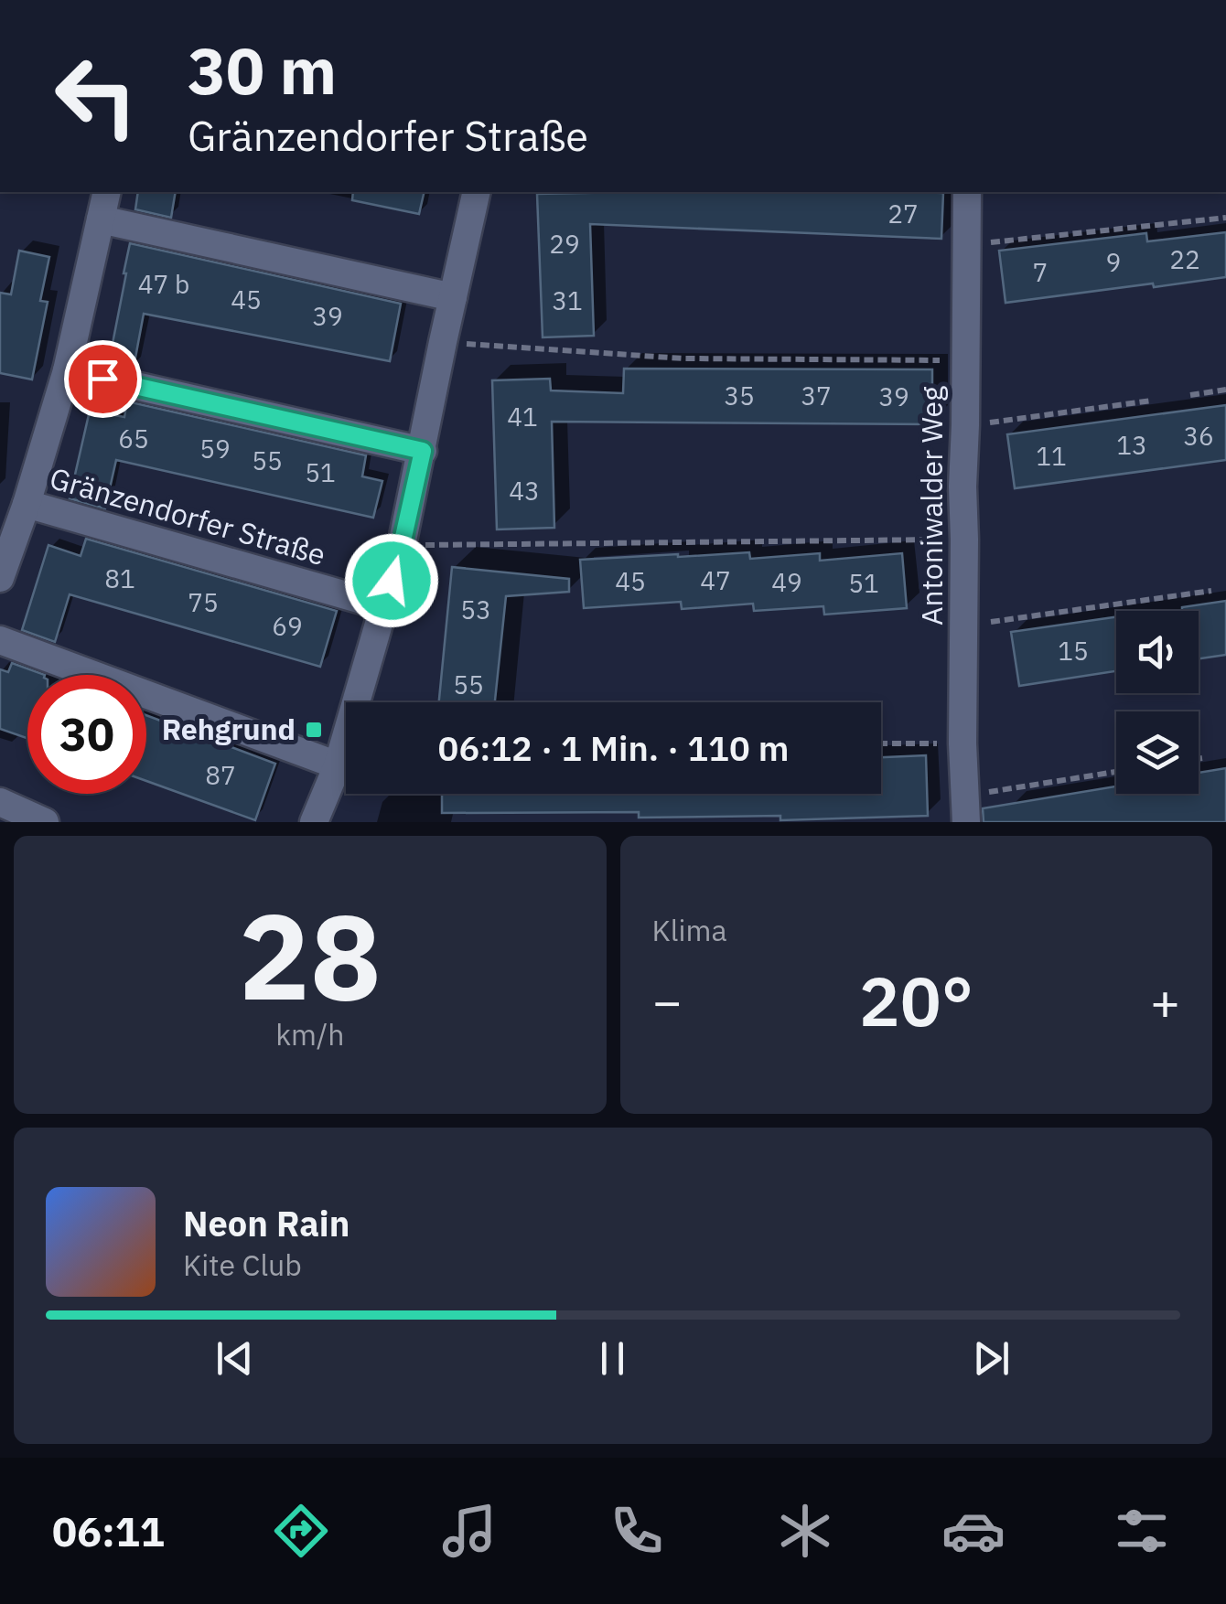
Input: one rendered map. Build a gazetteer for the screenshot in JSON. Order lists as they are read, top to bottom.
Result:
{
  "streets": {
    "street": ["Antoniwalder Weg", "Gränzendorfer Straße"]
  },
  "places": {
    "transit": ["Rehgrund"]
  },
  "house_numbers": [
    "27",
    "29",
    "22",
    "9",
    "7",
    "47 b",
    "45",
    "31",
    "39",
    "35",
    "37",
    "39",
    "41",
    "36",
    "65",
    "13",
    "59",
    "11",
    "55",
    "51",
    "43",
    "81",
    "47",
    "45",
    "49",
    "51",
    "75",
    "53",
    "69",
    "15",
    "55",
    "87"
  ],
  "page": {
    "turn": ["30 m", "Gränzendorfer Straße"],
    "limit": "30",
    "trip": "06:12 · 1 Min. · 110 m",
    "tile": [
      ["28", "km/h"],
      "Klima"
    ],
    "heat": ["−", "20°", "+"],
    "song": ["Neon Rain", "Kite Club"],
    "tabs": "06:11"
  }
}
